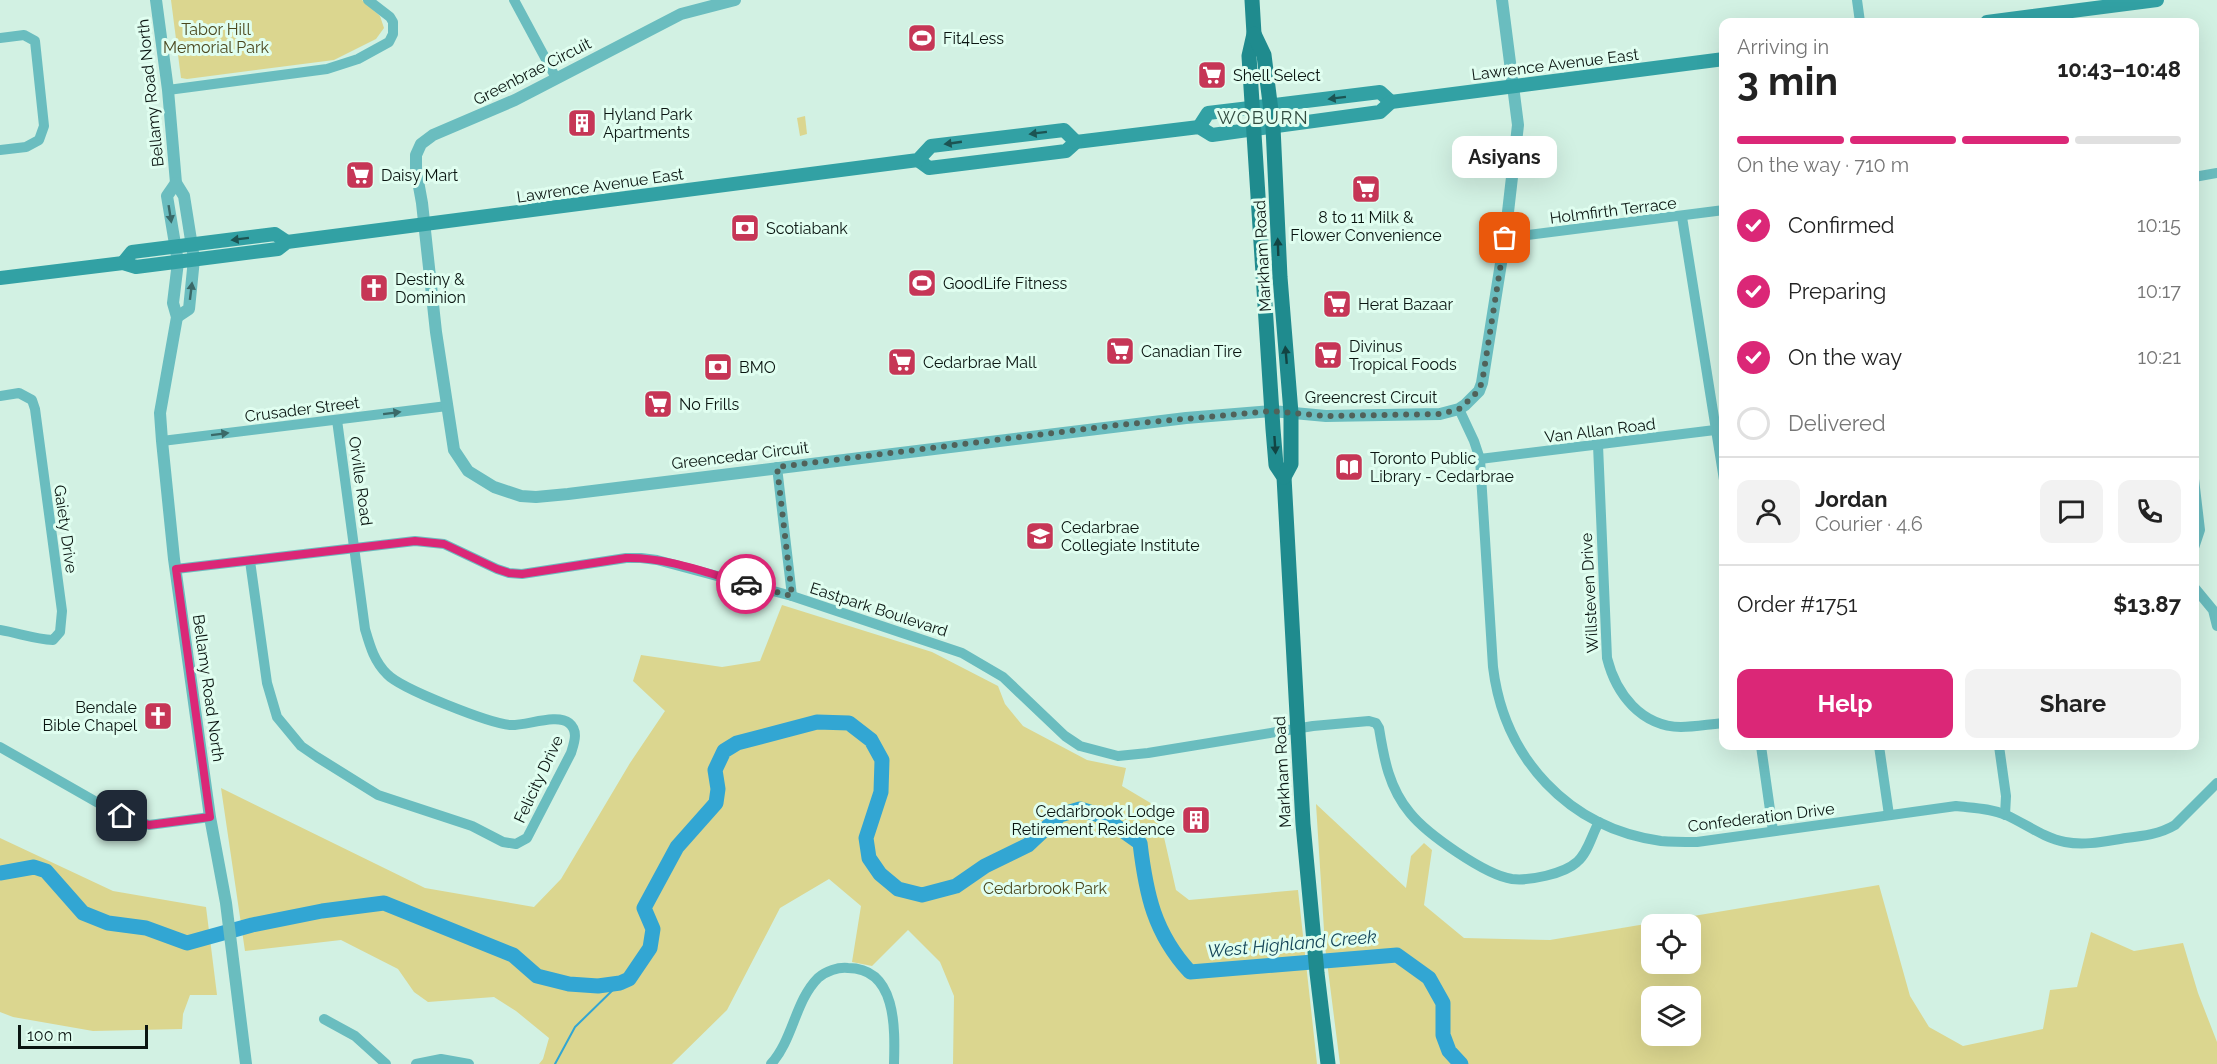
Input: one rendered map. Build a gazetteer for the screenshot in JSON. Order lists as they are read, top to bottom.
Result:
{
  "streets": {
    "main road": ["Lawrence Avenue East", "Markham Road"],
    "street": [
      "Greenbrae Circuit",
      "Bellamy Road North",
      "Holmfirth Terrace",
      "Greencrest Circuit",
      "Crusader Street",
      "Van Allan Road",
      "Greencedar Circuit",
      "Orville Road",
      "Gaiety Drive",
      "Willsteven Drive",
      "Eastpark Boulevard",
      "Felicity Drive",
      "Confederation Drive"
    ]
  },
  "crossings": [
    ["Lawrence Avenue East", "Greenbrae Circuit"],
    ["Lawrence Avenue East", "Bellamy Road North"],
    ["Lawrence Avenue East", "Markham Road"],
    ["Lawrence Avenue East", "Greencrest Circuit"],
    ["Lawrence Avenue East", "Greencedar Circuit"],
    ["Greenbrae Circuit", "Greencedar Circuit"],
    ["Bellamy Road North", "Crusader Street"],
    ["Bellamy Road North", "Eastpark Boulevard"],
    ["Holmfirth Terrace", "Greencrest Circuit"],
    ["Markham Road", "Greencrest Circuit"],
    ["Markham Road", "Greencedar Circuit"],
    ["Markham Road", "Eastpark Boulevard"],
    ["Greencrest Circuit", "Greencedar Circuit"],
    ["Greencrest Circuit", "Confederation Drive"],
    ["Crusader Street", "Greencedar Circuit"],
    ["Crusader Street", "Orville Road"],
    ["Van Allan Road", "Willsteven Drive"],
    ["Van Allan Road", "Confederation Drive"],
    ["Orville Road", "Eastpark Boulevard"],
    ["Orville Road", "Felicity Drive"],
    ["Eastpark Boulevard", "Felicity Drive"],
    ["Eastpark Boulevard", "Confederation Drive"]
  ],
  "one_way": ["Crusader Street"],
  "districts": ["WOBURN"],
  "water": ["West Highland Creek"],
  "parks": ["Tabor Hill Memorial Park", "Cedarbrook Park"],
  "places": {
    "sports": ["Fit4Less", "GoodLife Fitness"],
    "supermarket": [
      "Shell Select",
      "Daisy Mart",
      "8 to 11 Milk & Flower Convenience",
      "Herat Bazaar",
      "Canadian Tire",
      "Divinus Tropical Foods",
      "Cedarbrae Mall",
      "No Frills"
    ],
    "building": ["Hyland Park Apartments", "Cedarbrook Lodge Retirement Residence"],
    "bank": ["Scotiabank", "BMO"],
    "other": ["Asiyans"],
    "church": ["Destiny & Dominion", "Bendale Bible Chapel"],
    "library": ["Toronto Public Library - Cedarbrae"],
    "school or university": ["Cedarbrae Collegiate Institute"]
  },
  "scale_bar": "100 m",
  "page": {
    "heading": ["3 min", "Arriving in", "10:43–10:48"],
    "panel": [
      "Jordan",
      "Courier · 4.6",
      "Order #1751",
      "$13.87"
    ],
    "bar": "On the way · 710 m",
    "bubble": "Asiyans",
    "list": [
      ["Confirmed", "10:15"],
      ["Preparing", "10:17"],
      ["On the way", "10:21"],
      "Delivered"
    ],
    "buttons": ["Help", "Share"],
    "scale": "100 m"
  }
}
